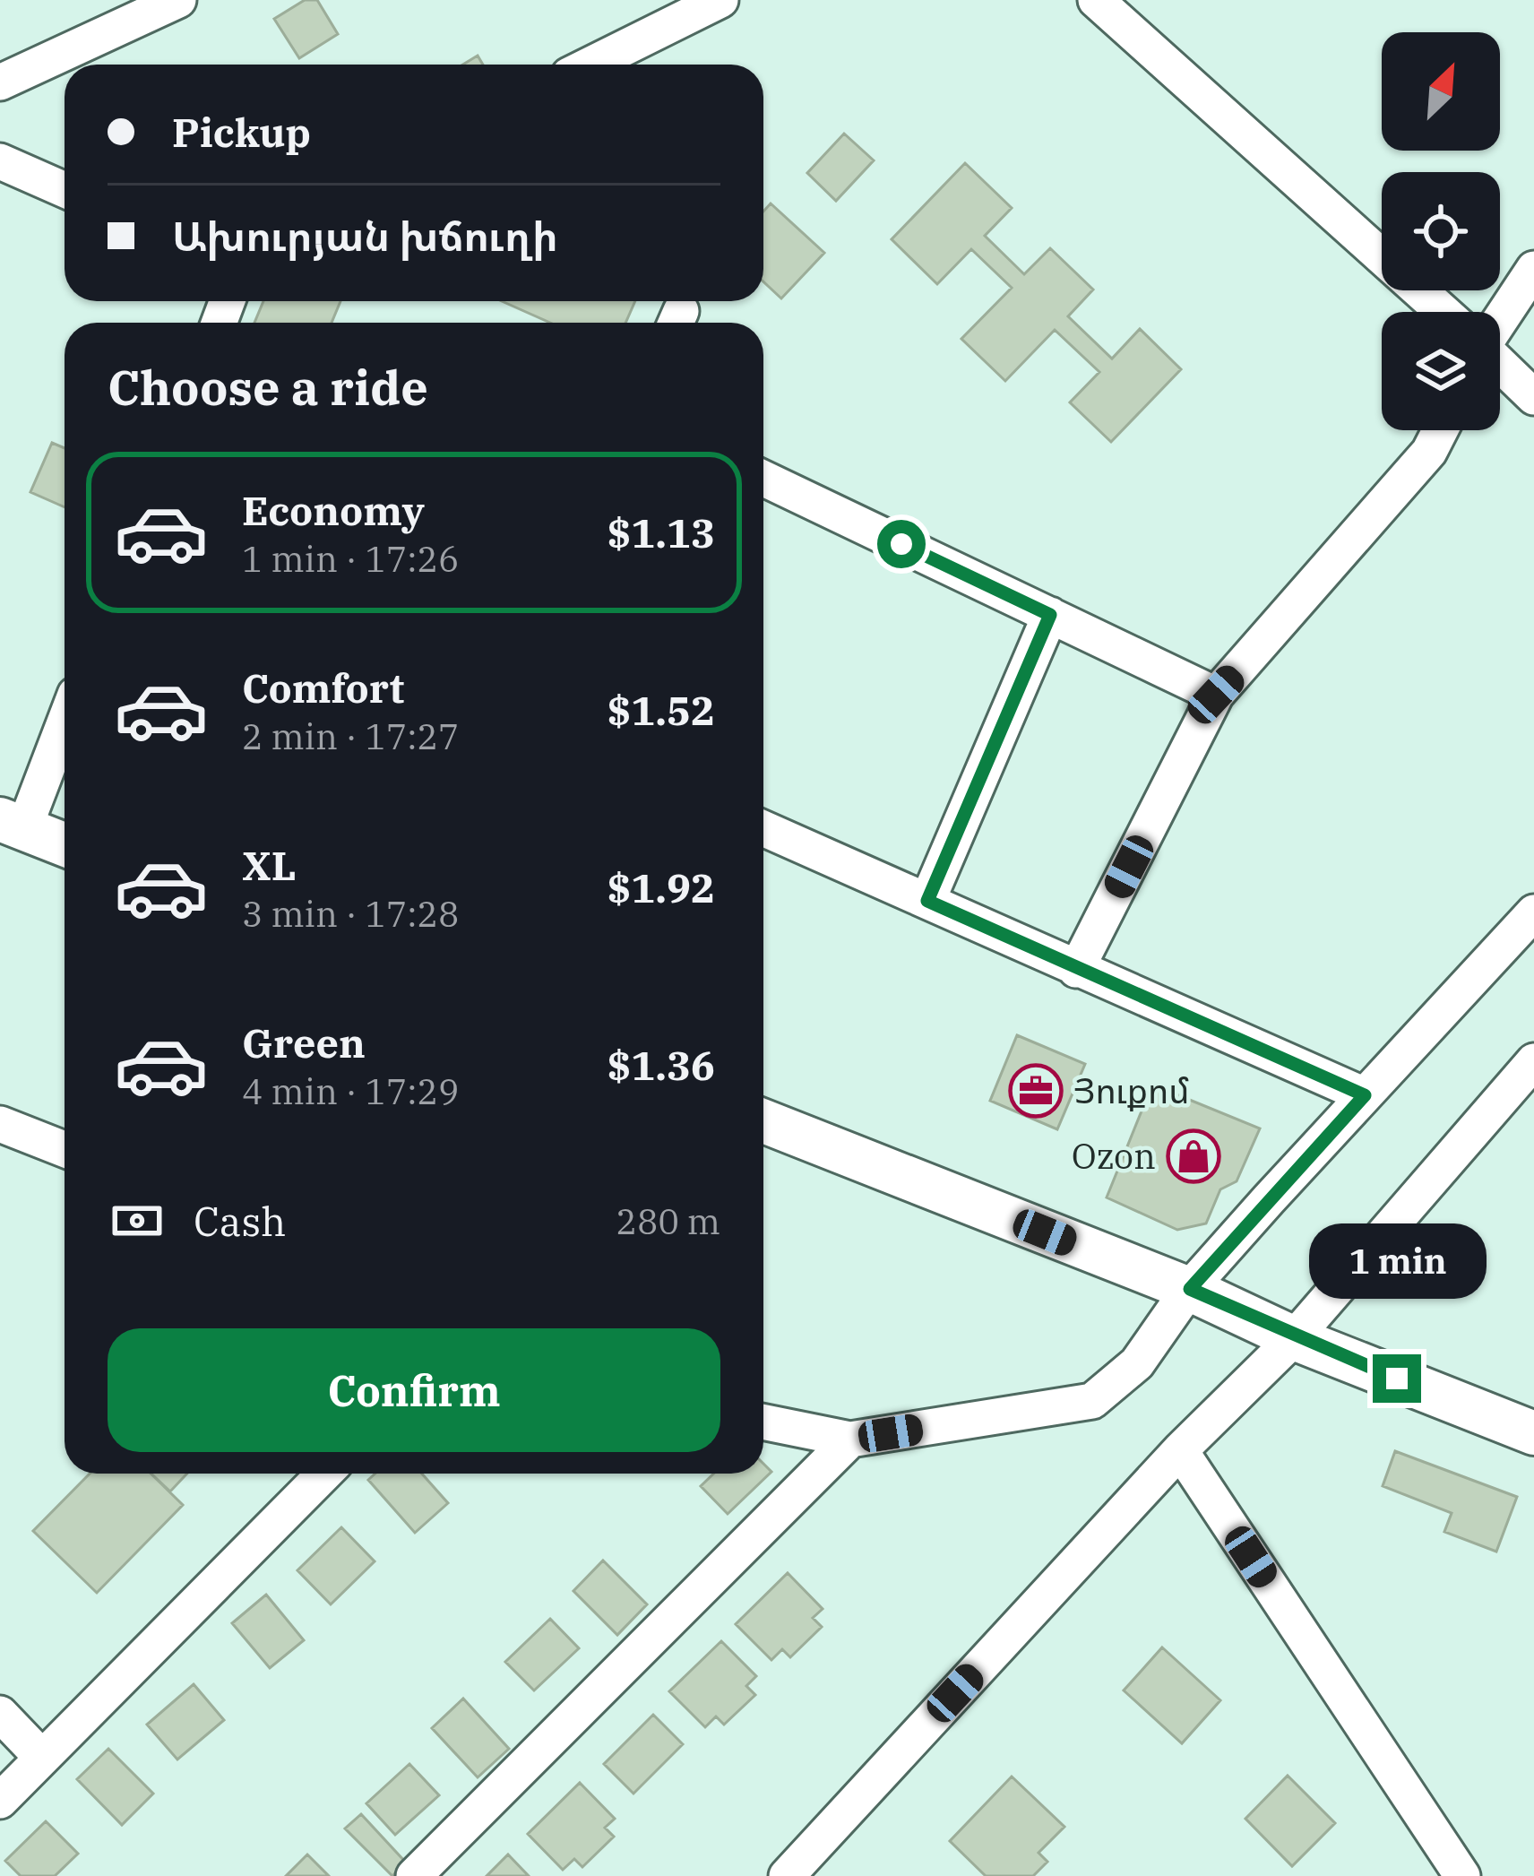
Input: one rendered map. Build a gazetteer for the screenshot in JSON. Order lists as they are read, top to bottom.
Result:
{
  "places": {
    "office": ["Յուքոմ"],
    "shop": ["Ozon"]
  },
  "north": "top right",
  "page": {
    "banner": ["Pickup", "Ախուրյան խճուղի"],
    "heading": "Choose a ride",
    "list": [
      {
        "name": "Economy",
        "note": "1 min · 17:26",
        "value": "$1.13"
      },
      {
        "name": "Comfort",
        "note": "2 min · 17:27",
        "value": "$1.52"
      },
      {
        "name": "XL",
        "note": "3 min · 17:28",
        "value": "$1.92"
      },
      {
        "name": "Green",
        "note": "4 min · 17:29",
        "value": "$1.36"
      }
    ],
    "pay": ["Cash", "280 m"],
    "bubble": "1 min",
    "buttons": "Confirm"
  }
}
